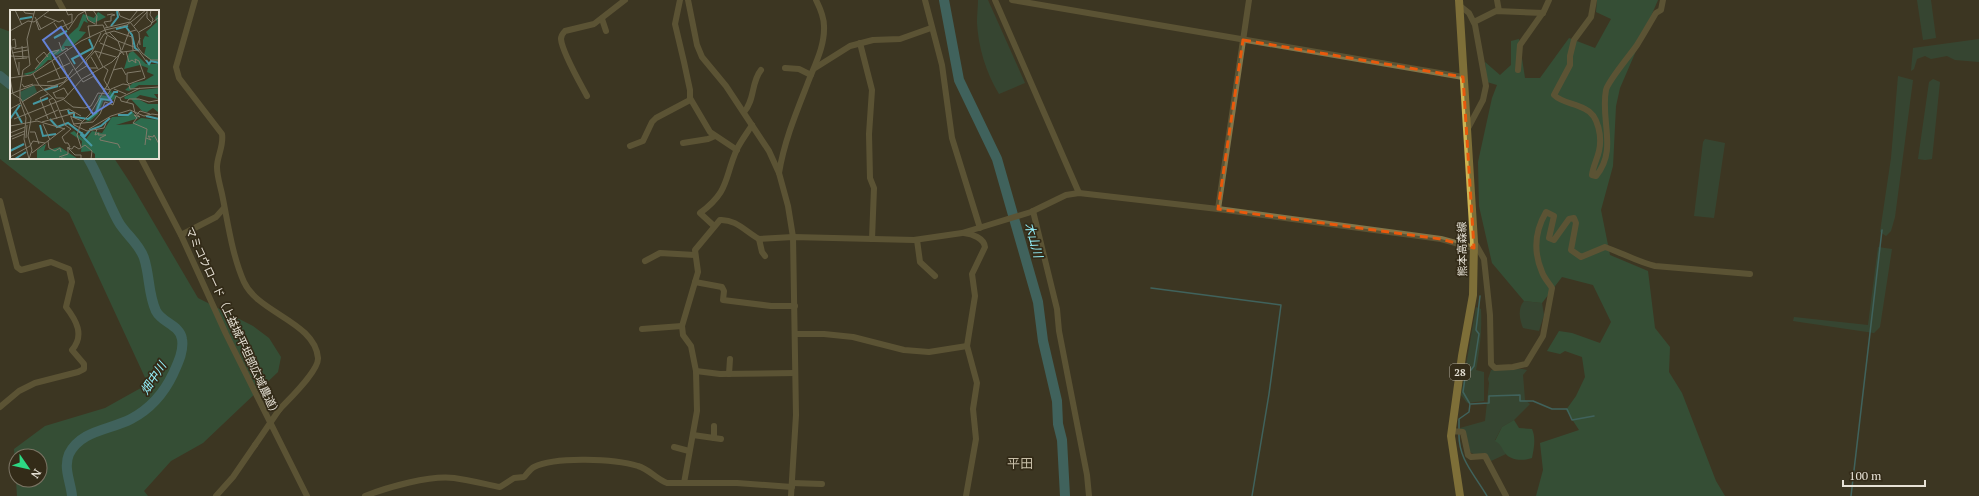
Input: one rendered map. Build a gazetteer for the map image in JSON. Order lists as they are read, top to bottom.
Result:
{
  "streets": {
    "main road": ["熊本高森線", "28"],
    "street": ["マミコウロード（上益城平坦部広域農道）"]
  },
  "districts": ["平田"],
  "water": ["木山川", "畑中川"],
  "scale_bar": "100 m",
  "north": "bottom right"
}
